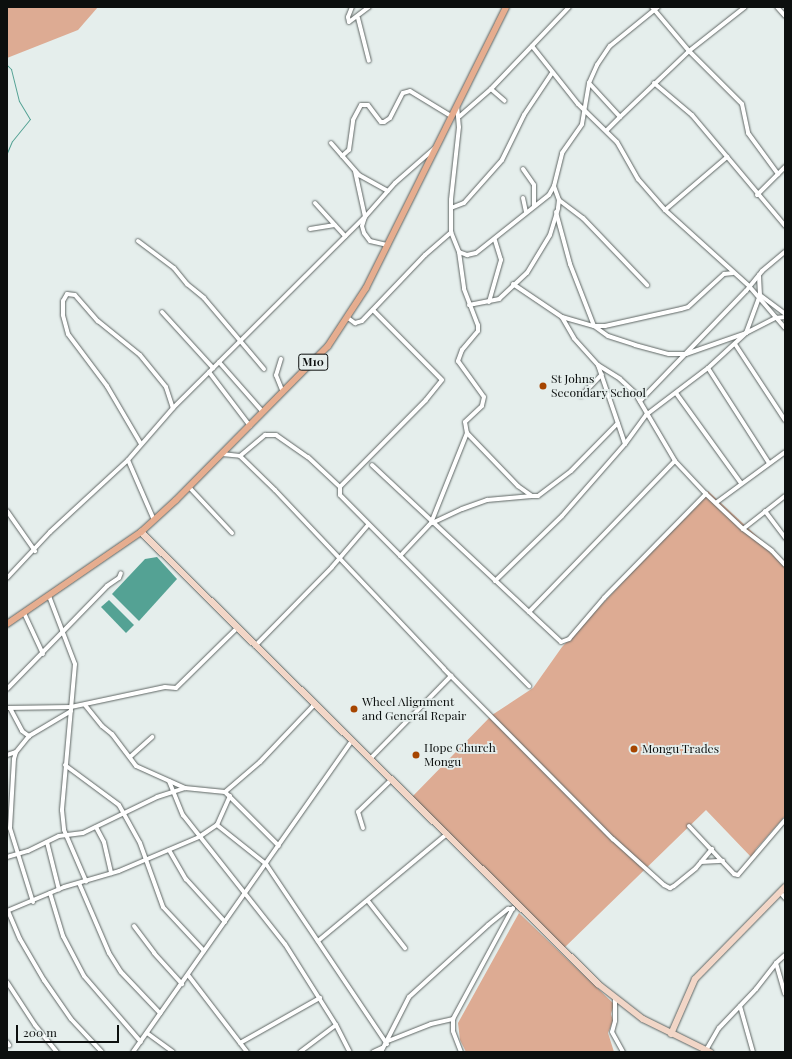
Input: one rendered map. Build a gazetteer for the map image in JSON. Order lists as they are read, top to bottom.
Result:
{
  "streets": {
    "main road": ["M10"]
  },
  "places": [
    "St Johns Secondary School",
    "Wheel Alignment and General Repair",
    "Mongu Trades",
    "Hope Church Mongu"
  ],
  "scale_bar": "200 m"
}
